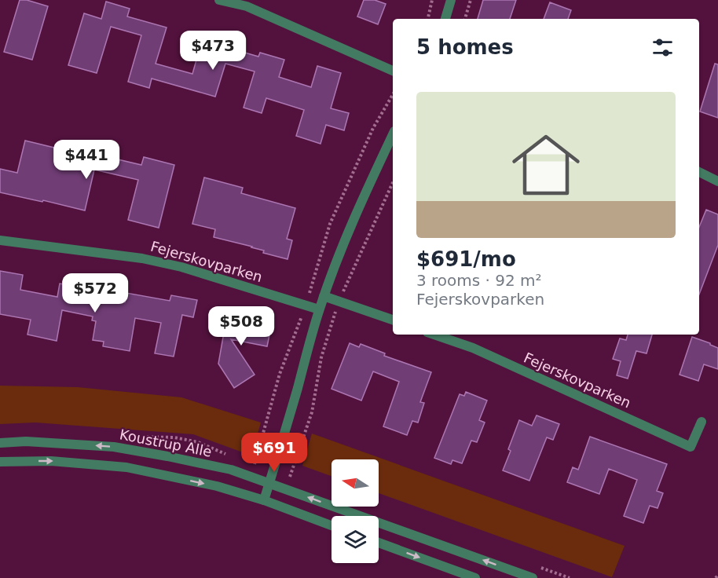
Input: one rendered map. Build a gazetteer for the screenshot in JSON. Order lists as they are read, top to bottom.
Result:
{
  "streets": {
    "street": ["Fejerskovparken", "Koustrup Alle"]
  },
  "north": "left",
  "page": {
    "heading": "5 homes",
    "price": [
      "$473",
      "$441",
      "$572",
      "$508",
      "$691"
    ],
    "list": [
      {
        "name": "$691/mo",
        "note": "3 rooms · 92 m² · Fejerskovparken"
      }
    ]
  }
}
